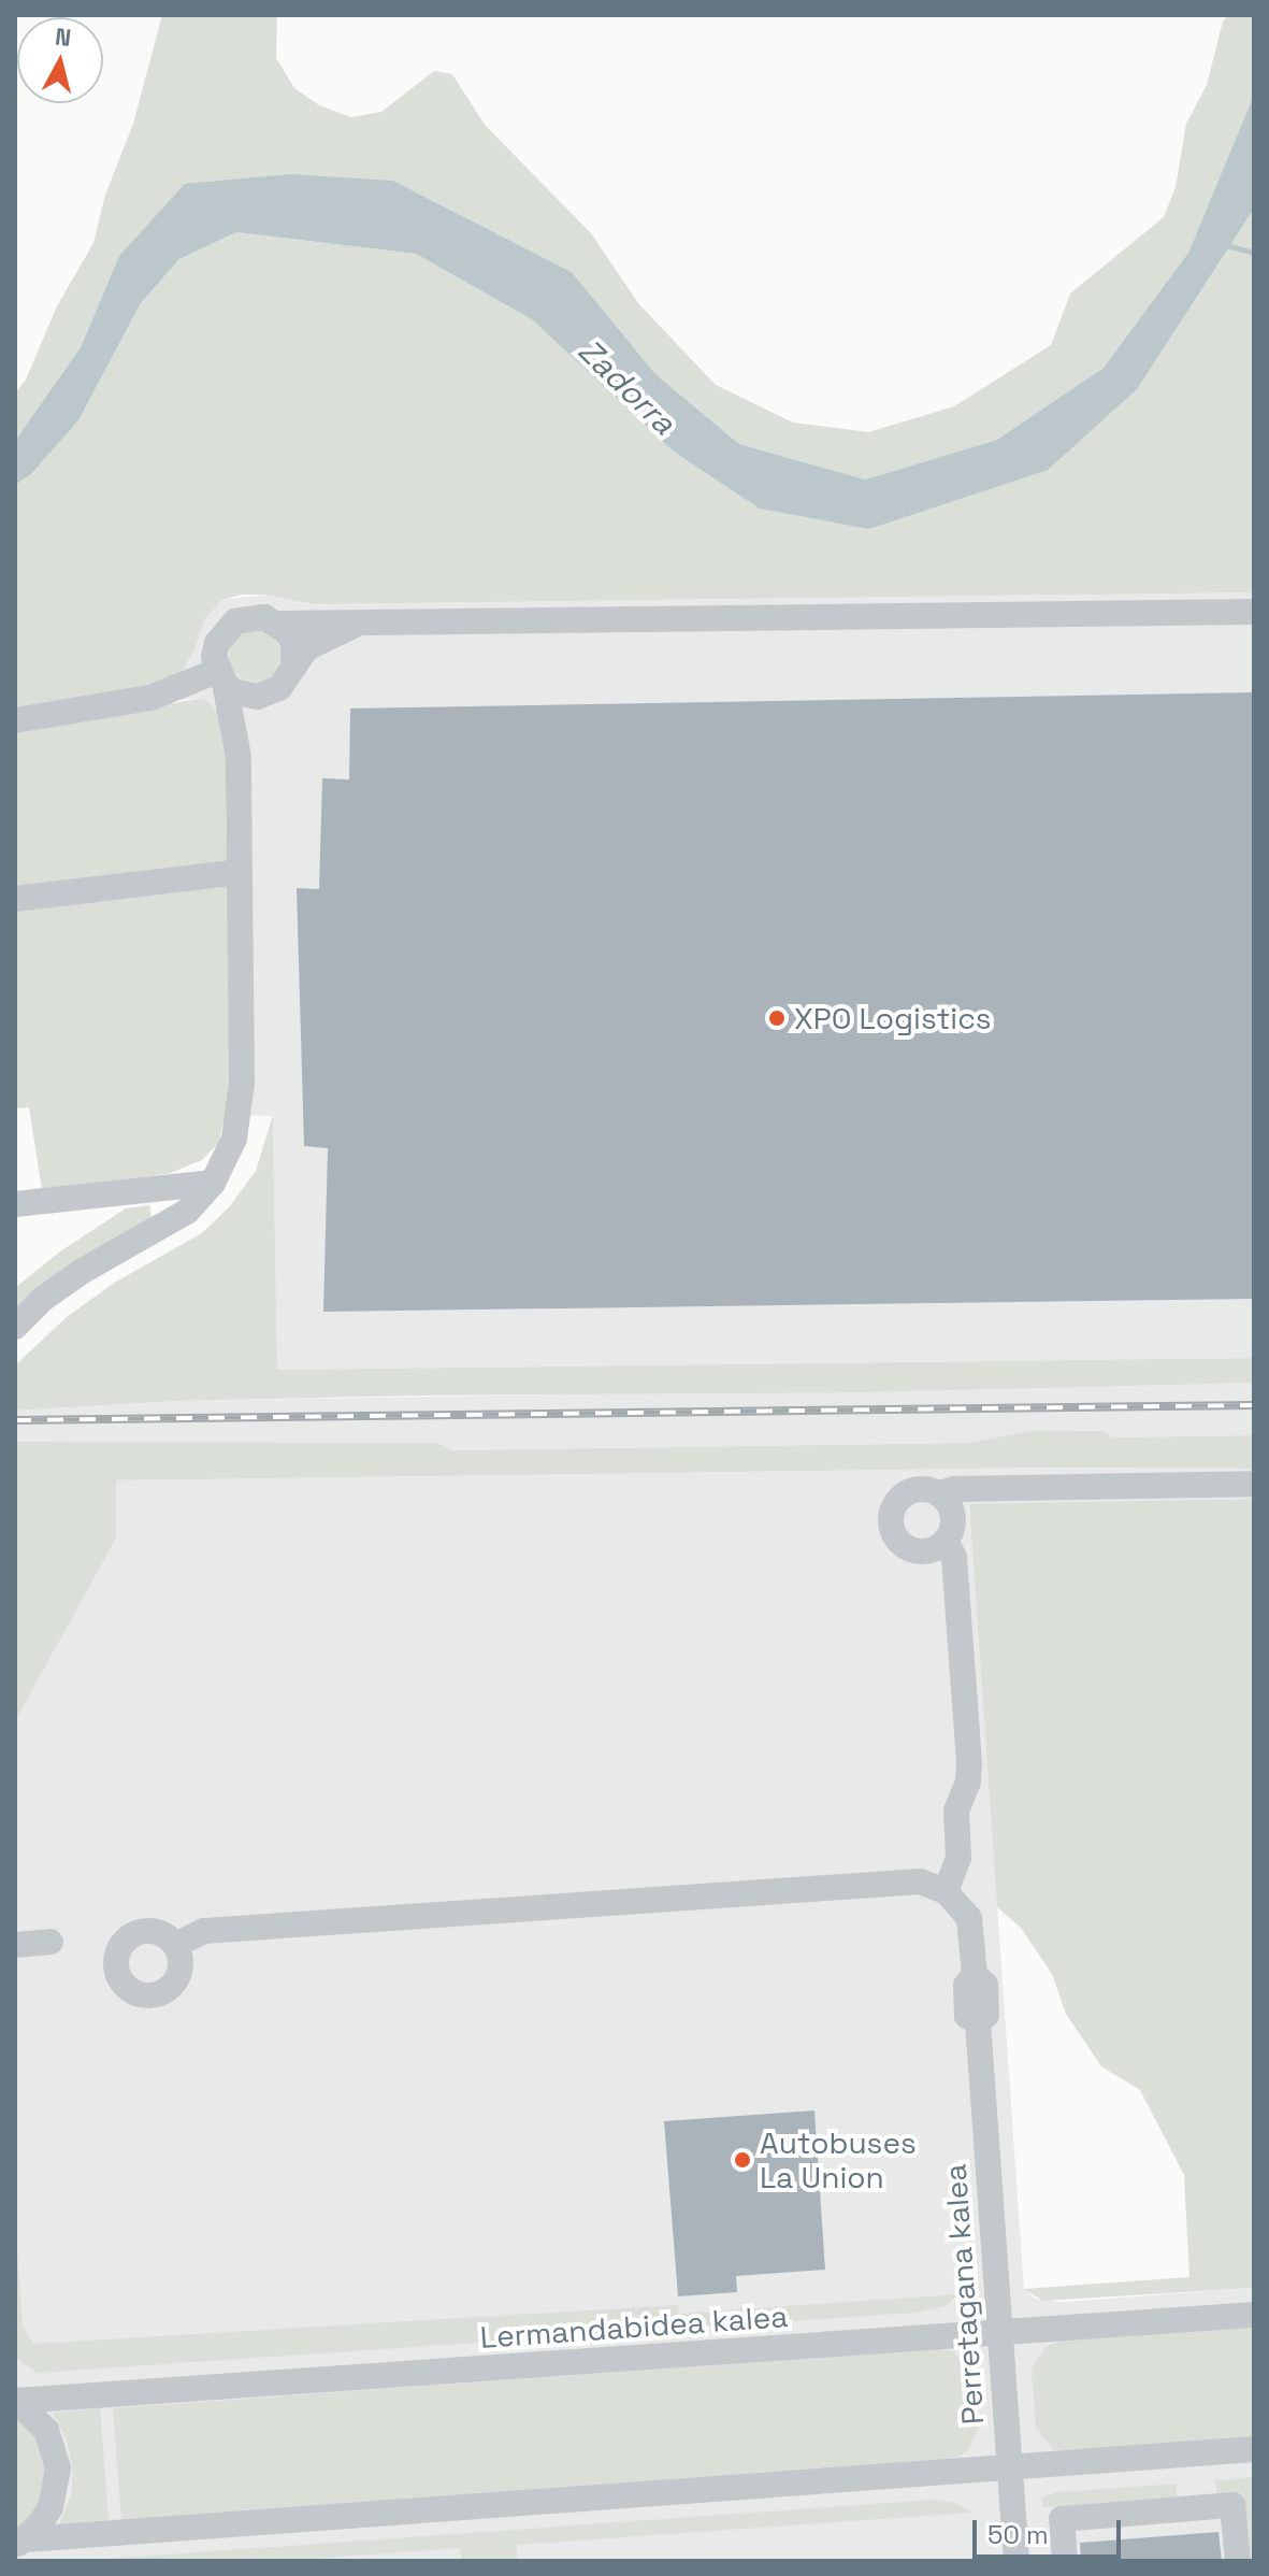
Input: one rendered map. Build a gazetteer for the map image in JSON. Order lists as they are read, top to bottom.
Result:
{
  "streets": {
    "street": ["Perretagana kalea", "Lermandabidea kalea"]
  },
  "crossings": [
    ["Perretagana kalea", "Lermandabidea kalea"]
  ],
  "water": ["Zadorra"],
  "places": ["XPO Logistics", "Autobuses La Union"],
  "scale_bar": "50 m",
  "north": "top"
}
